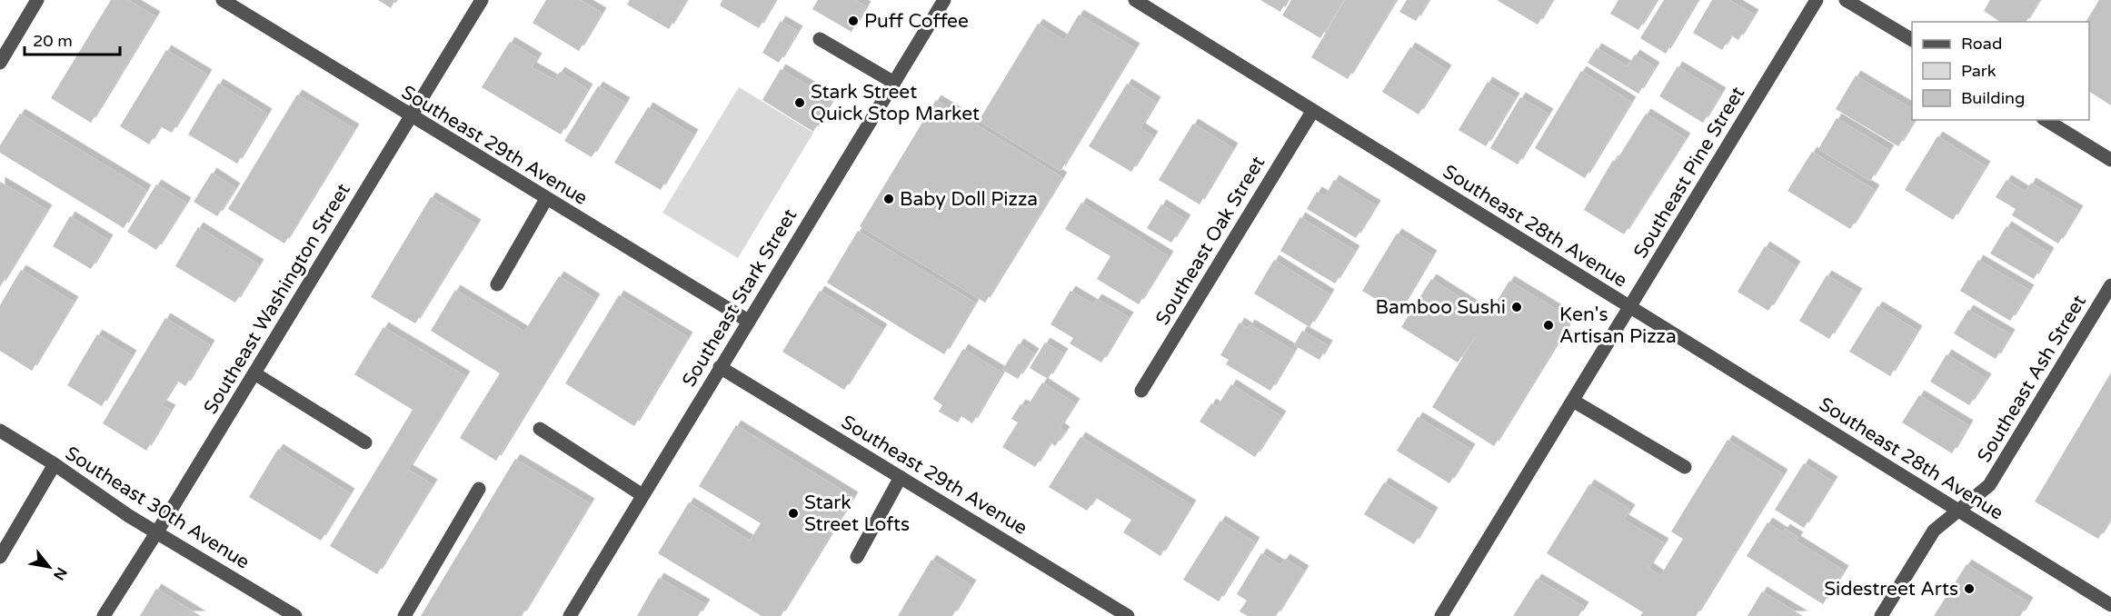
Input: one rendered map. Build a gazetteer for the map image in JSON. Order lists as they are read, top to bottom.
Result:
{
  "streets": {
    "street": [
      "Southeast 29th Avenue",
      "Southeast Pine Street",
      "Southeast 28th Avenue",
      "Southeast Oak Street",
      "Southeast Stark Street",
      "Southeast Washington Street",
      "Southeast Ash Street",
      "Southeast 30th Avenue"
    ]
  },
  "crossings": [
    ["Southeast 29th Avenue", "Southeast Stark Street"],
    ["Southeast 29th Avenue", "Southeast Washington Street"],
    ["Southeast Pine Street", "Southeast 28th Avenue"],
    ["Southeast 28th Avenue", "Southeast Oak Street"],
    ["Southeast 28th Avenue", "Southeast Ash Street"],
    ["Southeast Washington Street", "Southeast 30th Avenue"]
  ],
  "places": [
    "Puff Coffee",
    "Stark Street Quick Stop Market",
    "Baby Doll Pizza",
    "Bamboo Sushi",
    "Ken's Artisan Pizza",
    "Stark Street Lofts",
    "Sidestreet Arts"
  ],
  "legend": ["Road", "Park", "Building"],
  "scale_bar": "20 m",
  "north": "bottom right"
}
